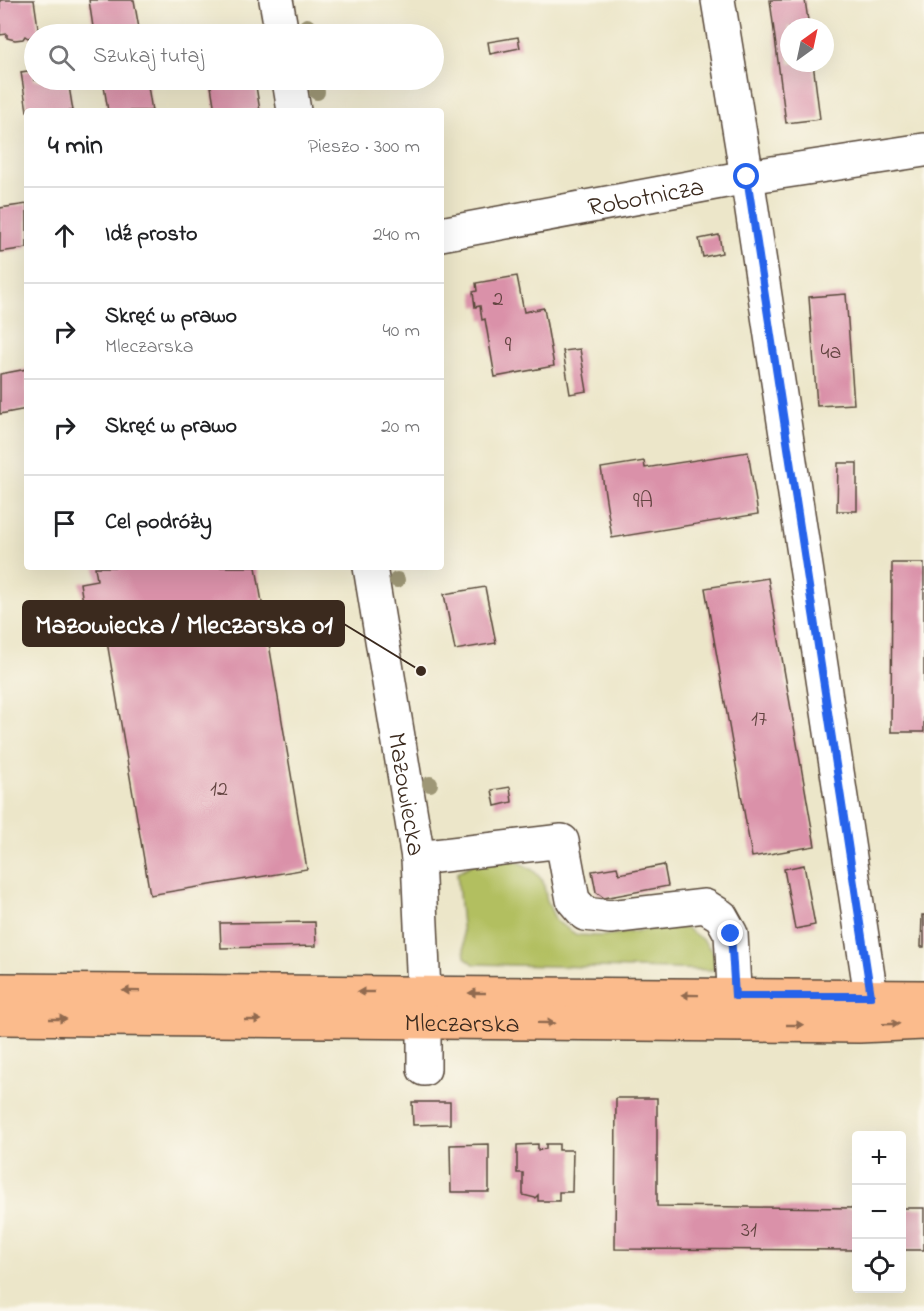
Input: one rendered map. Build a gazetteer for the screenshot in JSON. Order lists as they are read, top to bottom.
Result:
{
  "streets": {
    "main road": ["Mleczarska"],
    "street": ["Robotnicza", "Mazowiecka"]
  },
  "crossings": [
    ["Mazowiecka", "Mleczarska"]
  ],
  "places": ["Mazowiecka / Mleczarska 01"],
  "house_numbers": [
    "2",
    "9",
    "4a",
    "9A",
    "17",
    "12",
    "31"
  ],
  "north": "top right",
  "page": {
    "search": "Szukaj tutaj",
    "heading": ["4 min", "Pieszo · 300 m"],
    "list": [
      ["Idź prosto", "240 m"],
      ["Skręć w prawo", "Mleczarska", "40 m"],
      ["Skręć w prawo", "20 m"],
      "Cel podróży"
    ],
    "map_buttons": ["+", "−"]
  }
}
